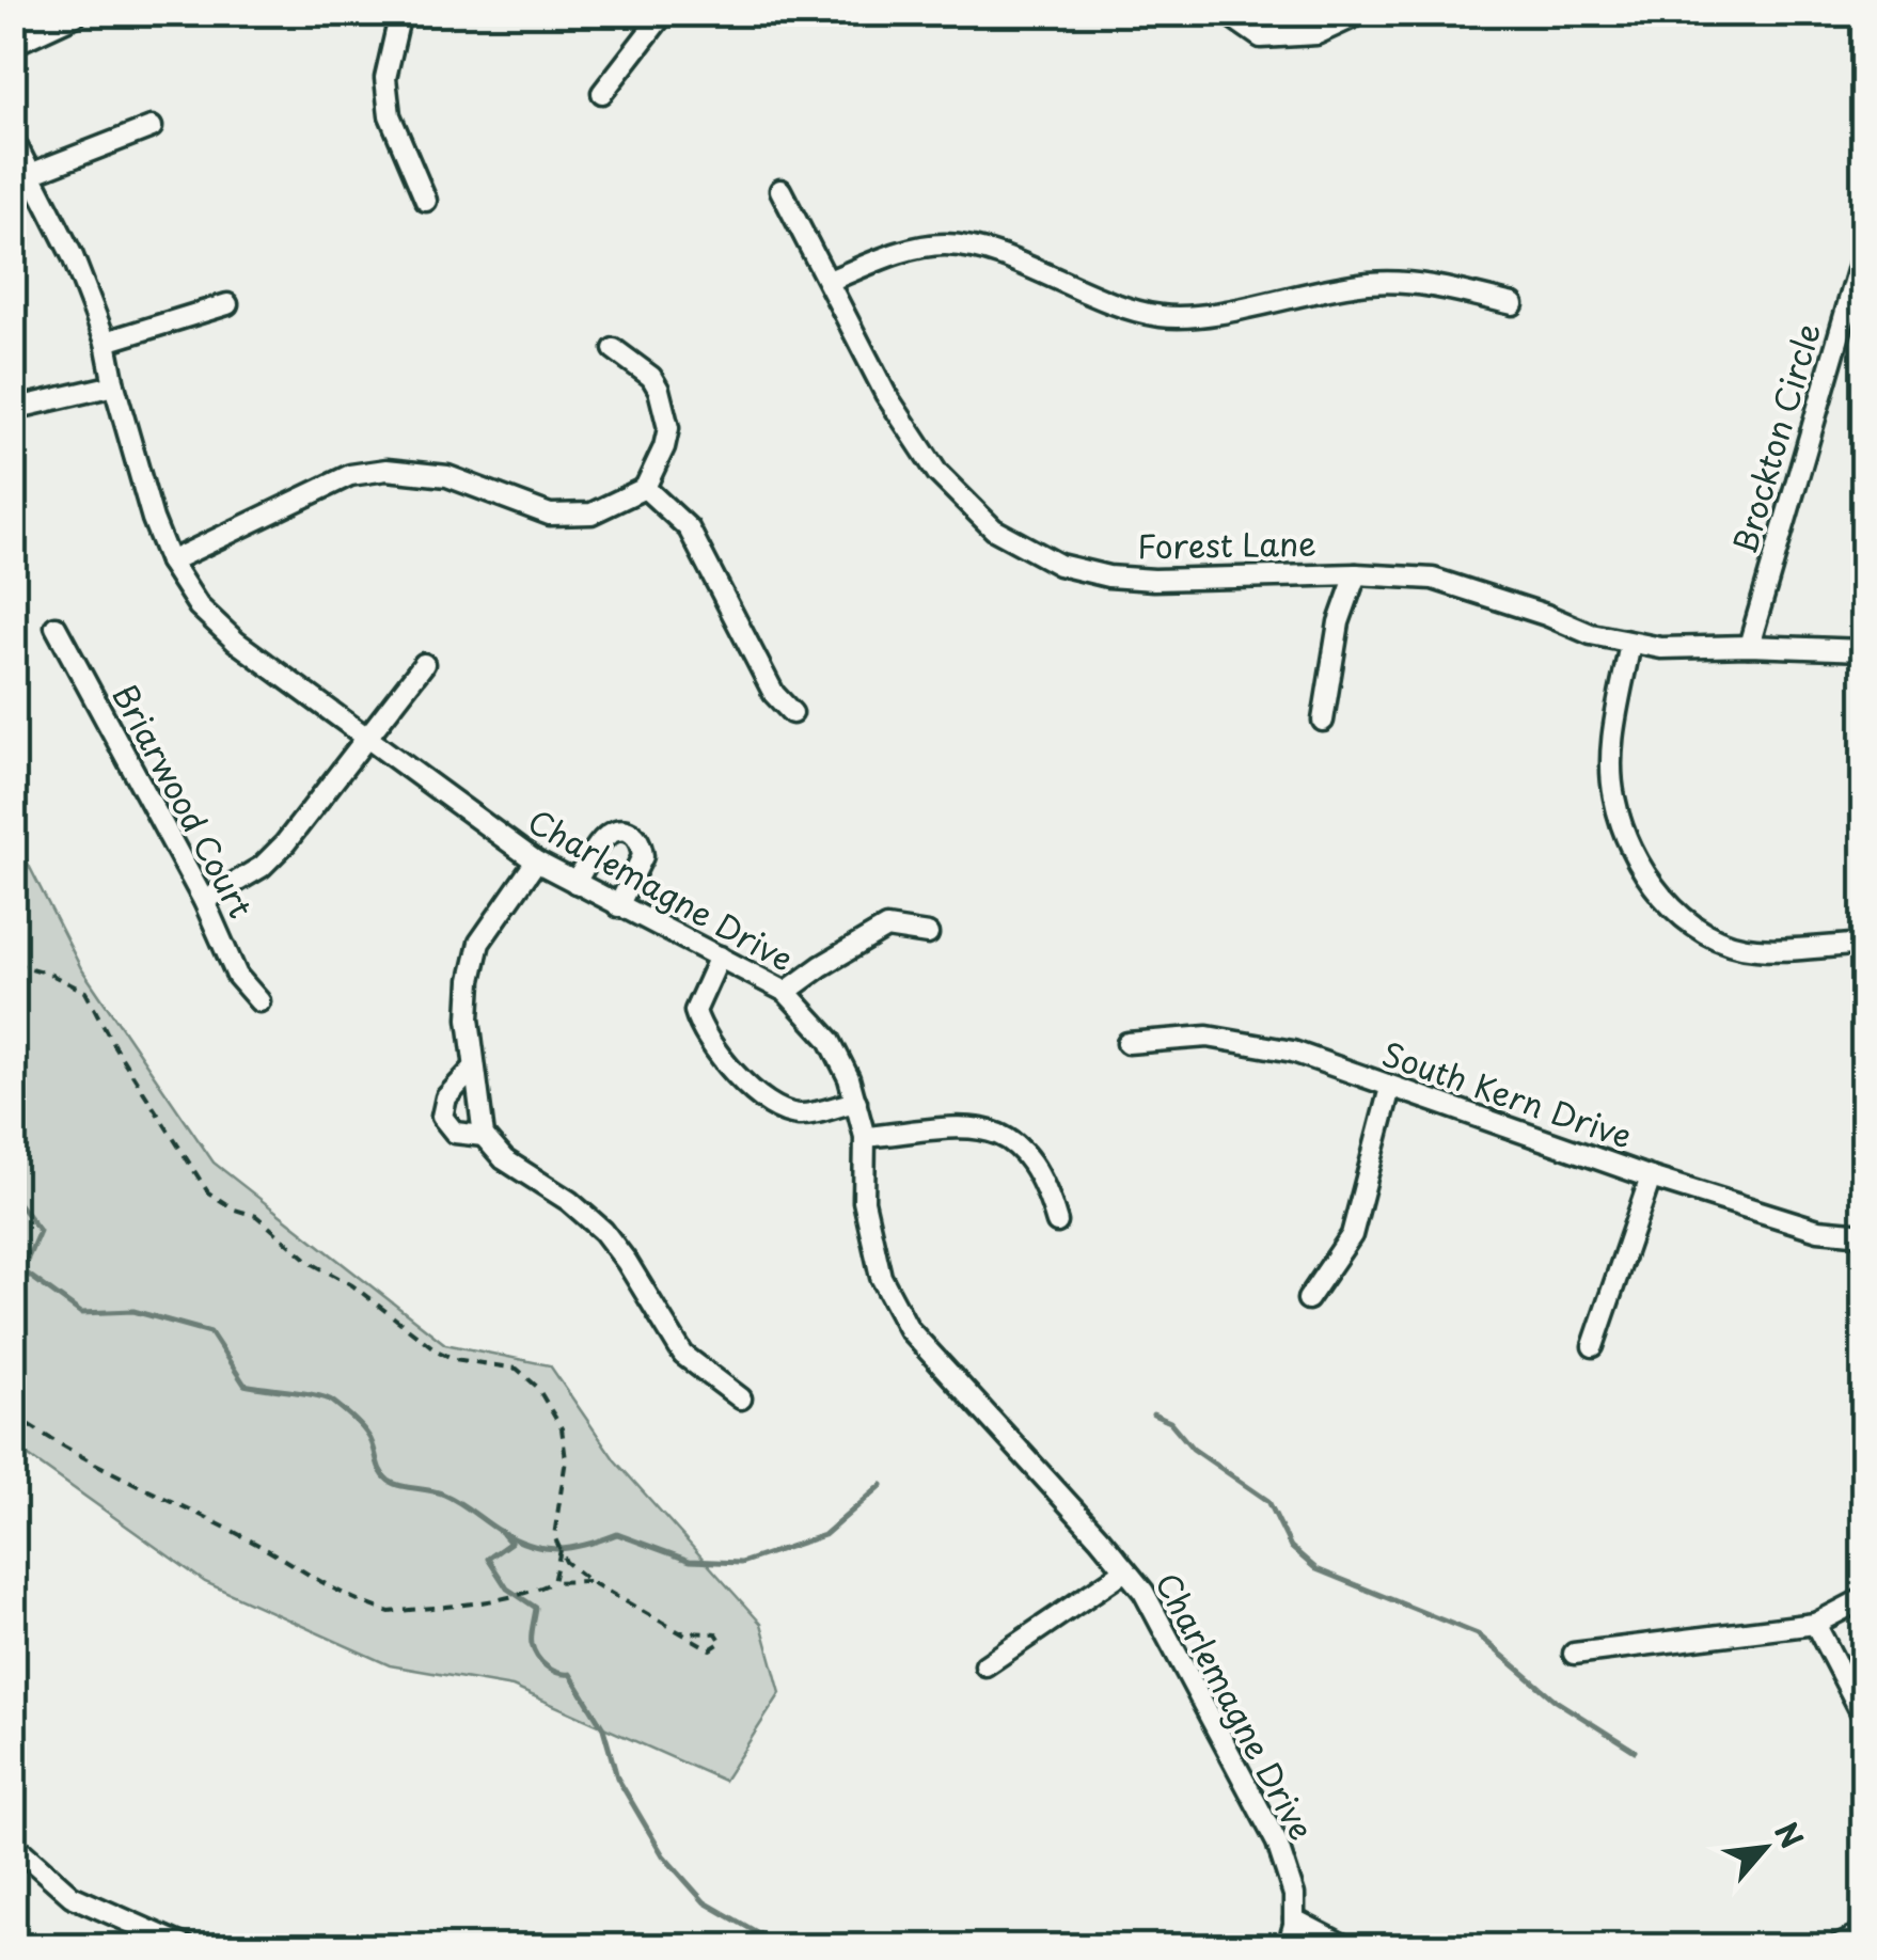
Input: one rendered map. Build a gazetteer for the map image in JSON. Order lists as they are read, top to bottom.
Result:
{
  "streets": {
    "street": [
      "Brockton Circle",
      "Forest Lane",
      "Briarwood Court",
      "Charlemagne Drive",
      "South Kern Drive"
    ]
  },
  "crossings": [
    ["Brockton Circle", "Forest Lane"]
  ],
  "north": "top right"
}
